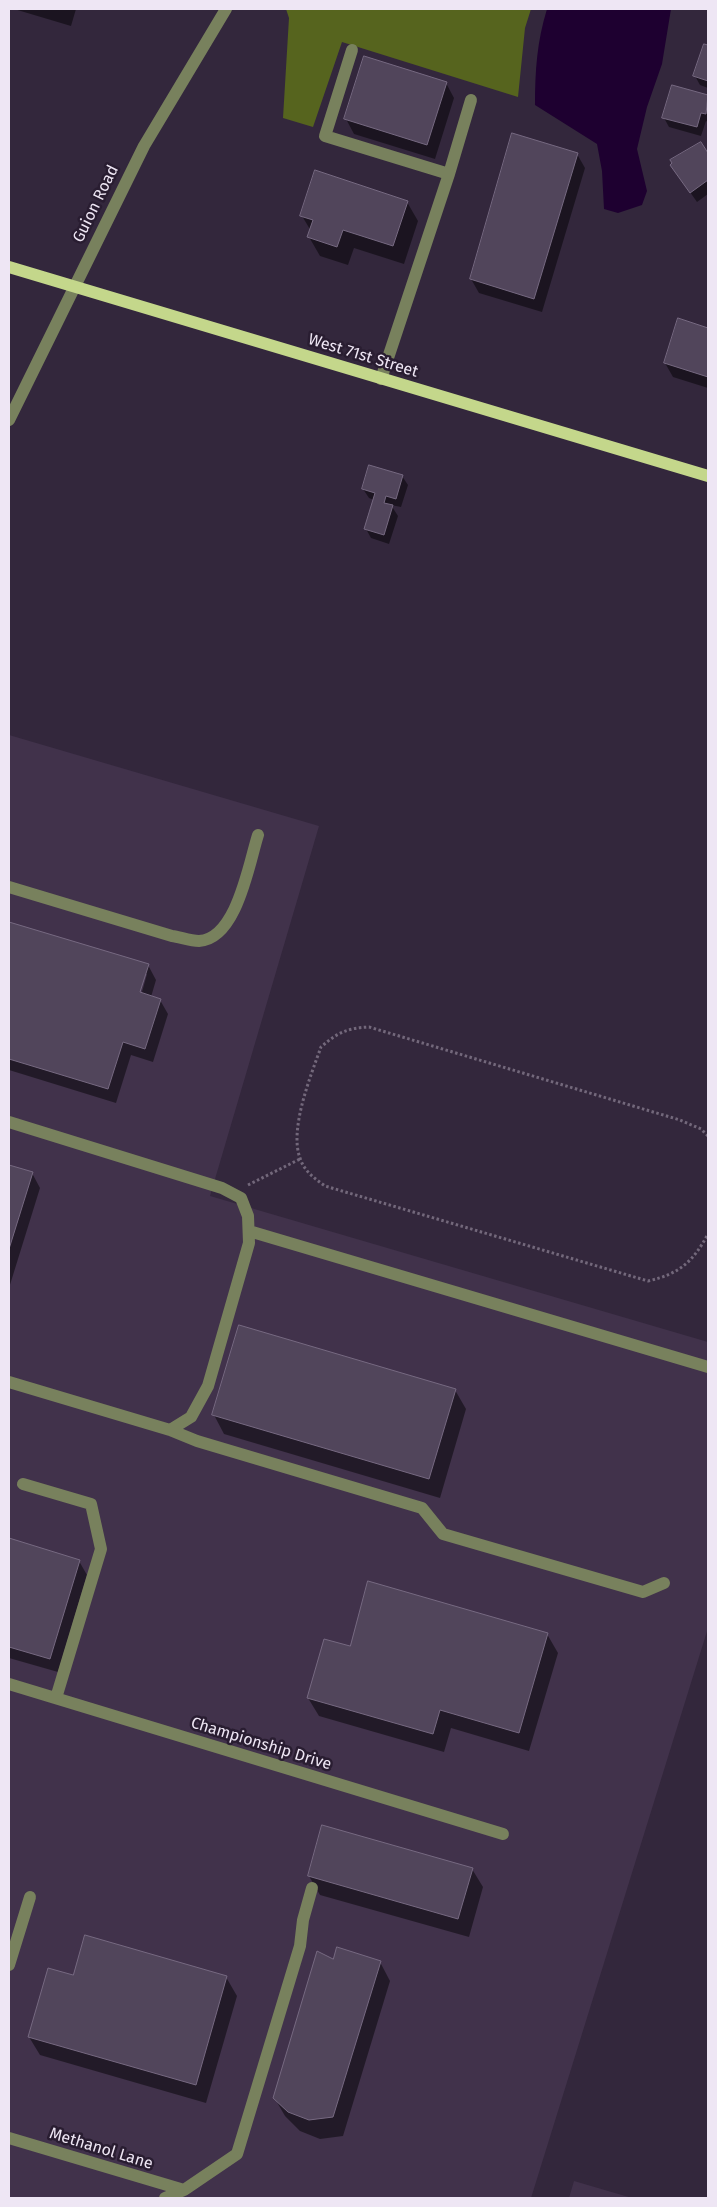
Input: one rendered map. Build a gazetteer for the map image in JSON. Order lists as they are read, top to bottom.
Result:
{
  "streets": {
    "main road": ["West 71st Street"],
    "street": ["Guion Road", "Championship Drive", "Methanol Lane"]
  },
  "crossings": [
    ["Guion Road", "West 71st Street"]
  ]
}
